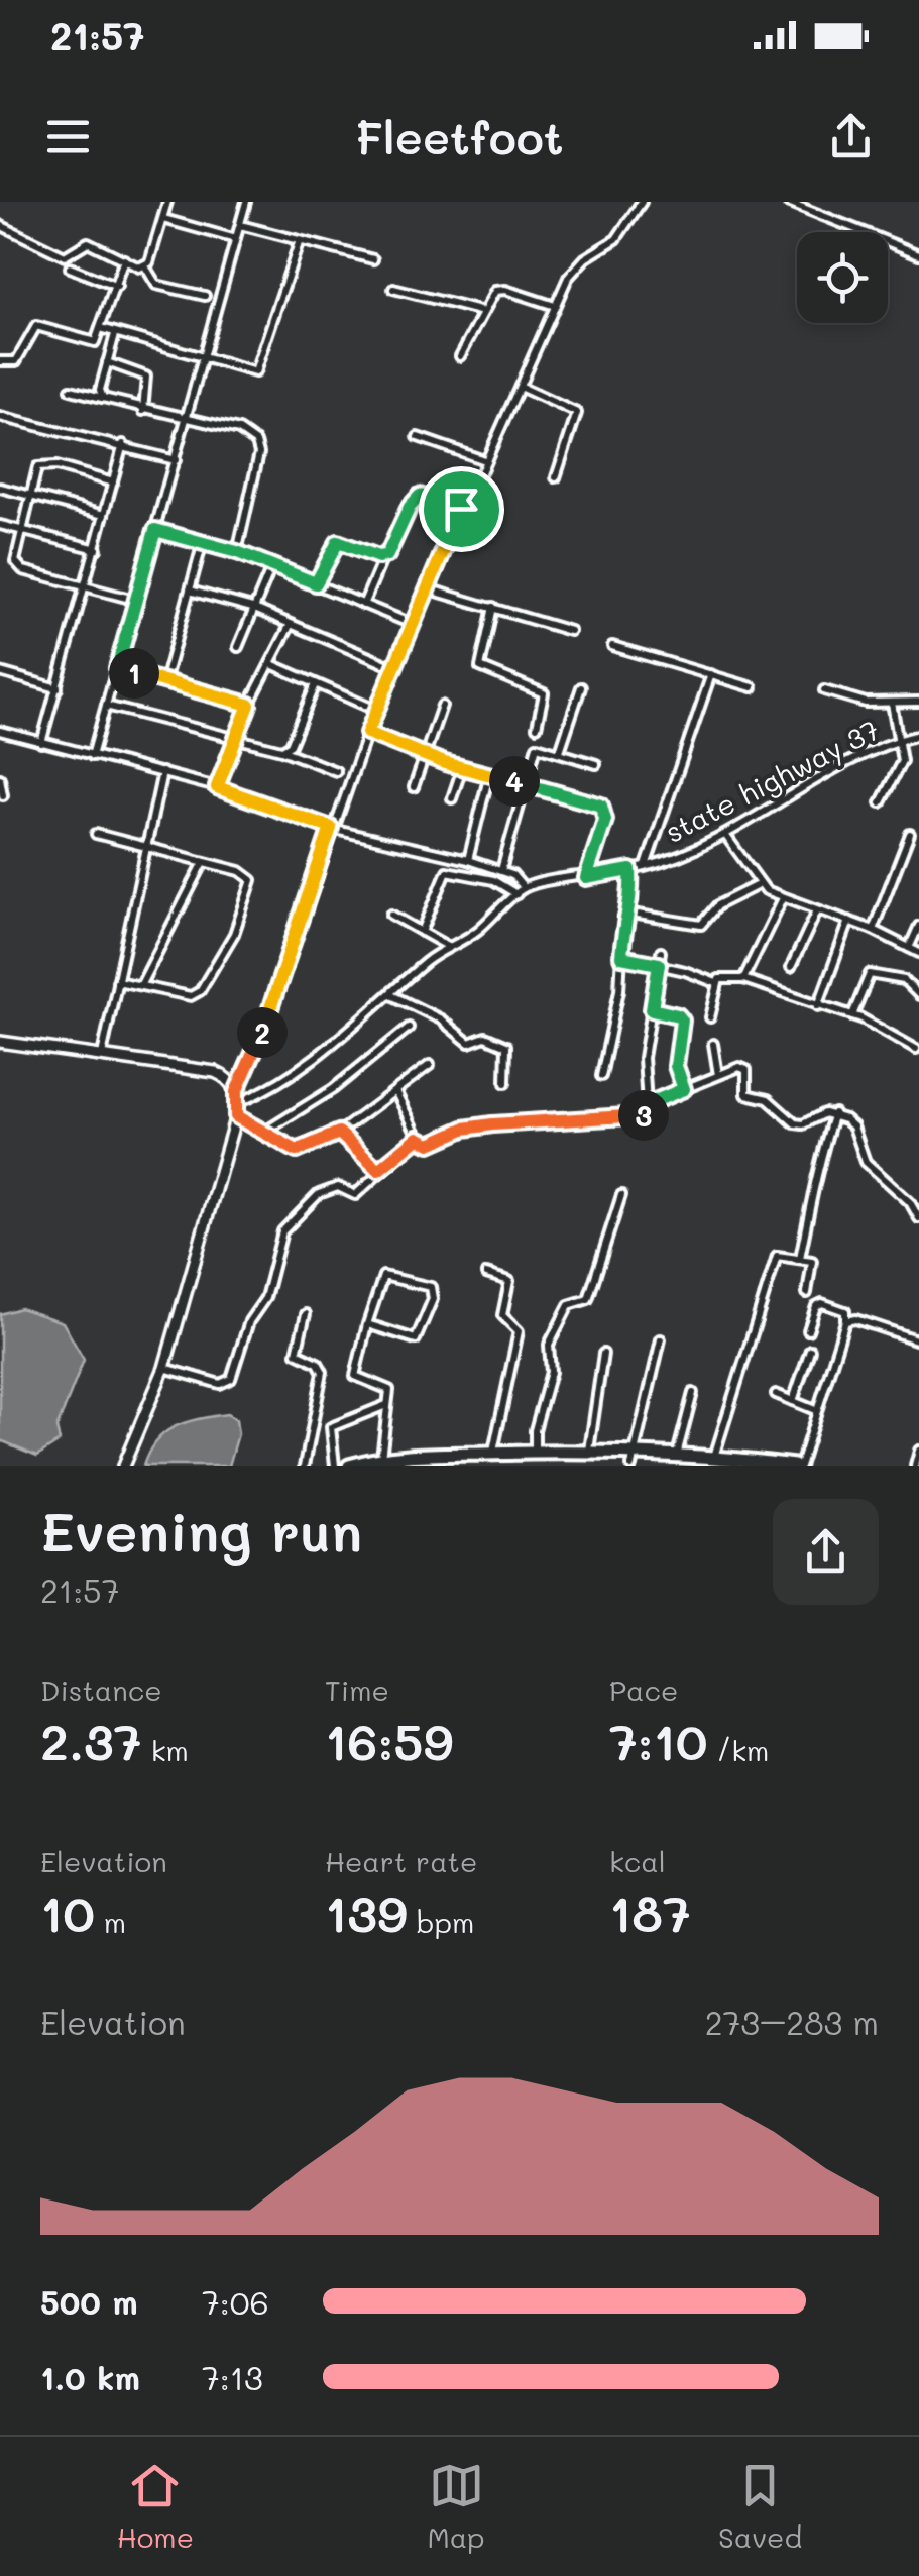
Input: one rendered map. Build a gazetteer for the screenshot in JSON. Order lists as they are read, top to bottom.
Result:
{
  "streets": {
    "street": ["state highway 37"]
  },
  "page": {
    "status": "21:57",
    "header": "Fleetfoot",
    "pins": [
      "1",
      "4",
      "2",
      "3"
    ],
    "heading": ["Evening run", "21:57"],
    "stats": [
      ["Distance", "2.37 km"],
      ["Time", "16:59"],
      ["Pace", "7:10 /km"],
      ["Elevation", "10 m"],
      ["Heart rate", "139 bpm"],
      ["kcal", "187"]
    ],
    "chart": ["Elevation", "273–283 m"],
    "list": [
      {
        "name": "500 m",
        "note": "7:06"
      },
      {
        "name": "1.0 km",
        "note": "7:13"
      }
    ],
    "tabs": ["Home", "Map", "Saved"]
  }
}
